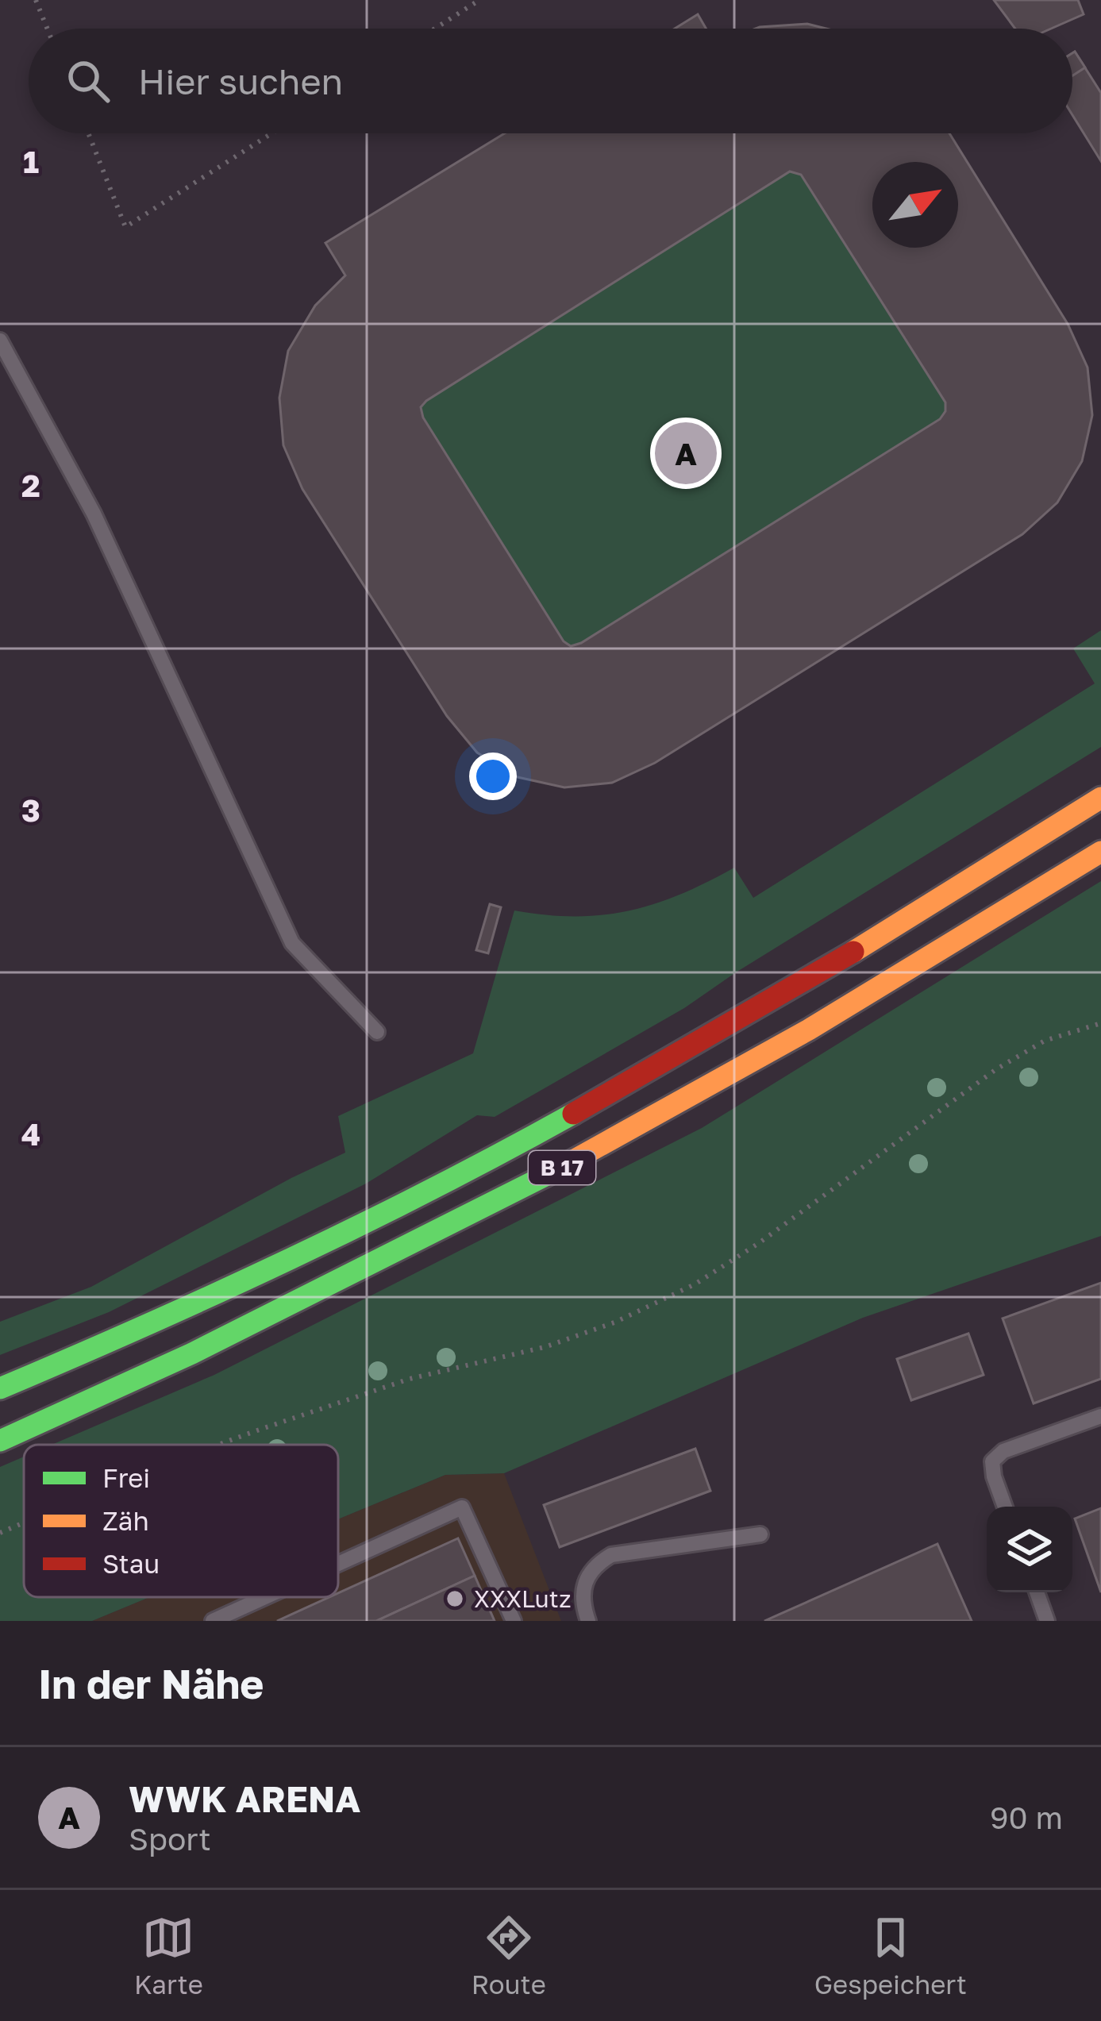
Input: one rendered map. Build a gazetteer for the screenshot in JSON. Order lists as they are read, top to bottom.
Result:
{
  "streets": {
    "highway": ["B 17"]
  },
  "places": ["XXXLutz"],
  "legend": ["Frei", "Zäh", "Stau"],
  "north": "top right",
  "page": {
    "search": "Hier suchen",
    "pins": "A",
    "heading": "In der Nähe",
    "list": [
      {
        "mark": "A",
        "name": "WWK ARENA",
        "note": "Sport",
        "value": "90 m"
      }
    ],
    "nav": ["Karte", "Route", "Gespeichert"]
  },
  "grid": {
    "rows": [
      "1",
      "2",
      "3",
      "4"
    ]
  }
}
